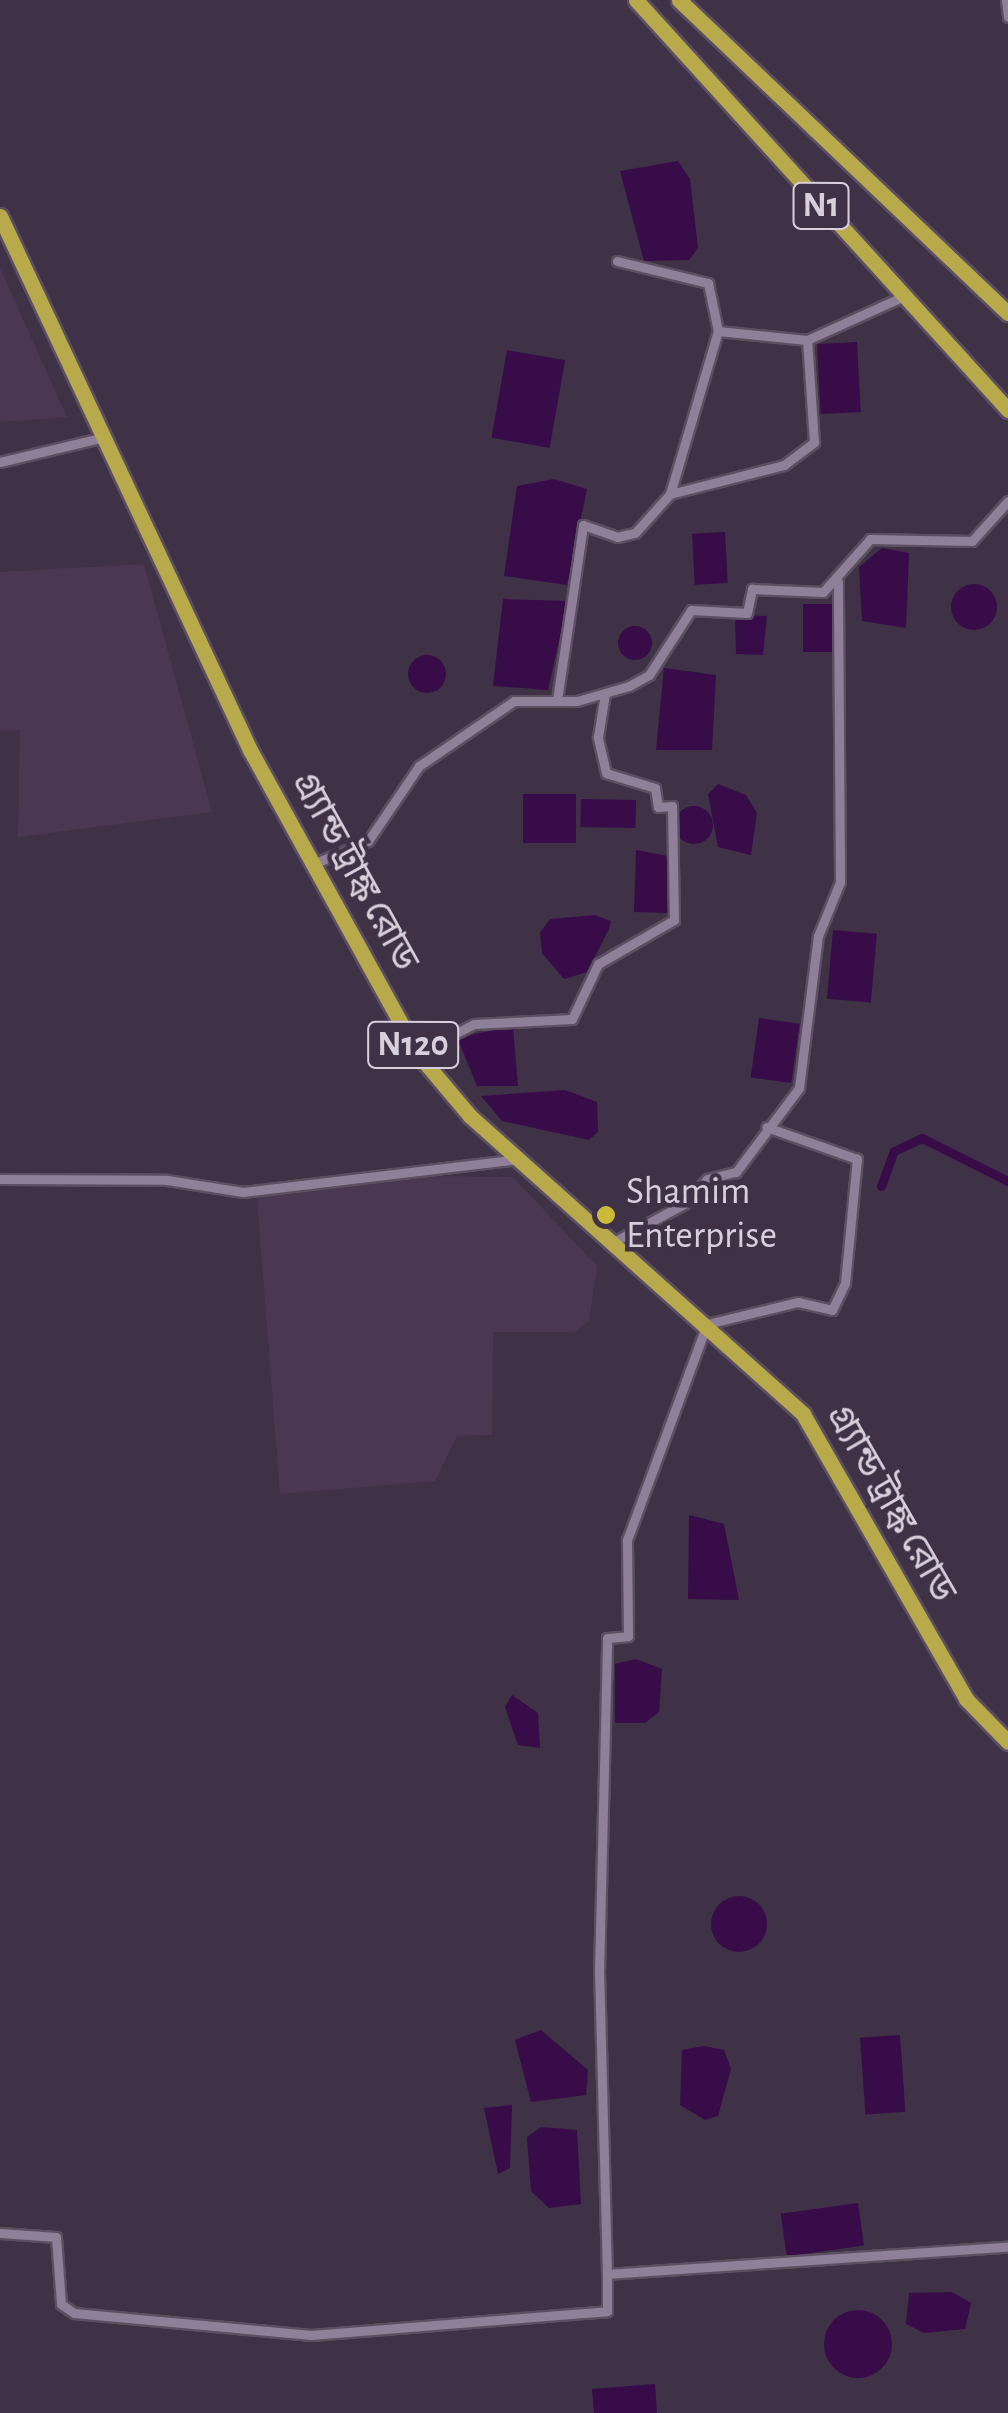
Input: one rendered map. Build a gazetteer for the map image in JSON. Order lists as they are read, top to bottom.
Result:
{
  "streets": {
    "highway": ["N1", "গ্র্যান্ড ট্রাঙ্ক রোড", "N120"]
  },
  "places": ["Shamim Enterprise"]
}
